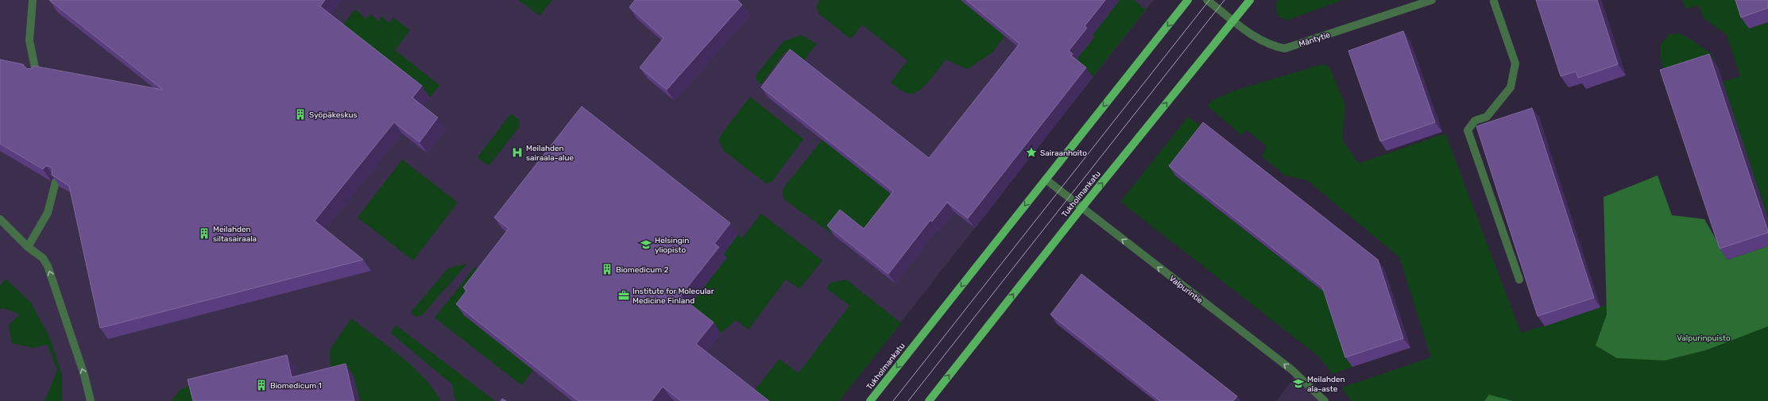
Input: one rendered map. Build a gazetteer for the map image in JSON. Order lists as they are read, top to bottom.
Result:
{
  "streets": {
    "main road": ["Tukholmankatu"],
    "street": ["Mäntytie", "Valpurintie"]
  },
  "crossings": [
    ["Mäntytie", "Tukholmankatu"],
    ["Tukholmankatu", "Valpurintie"]
  ],
  "one_way": ["Valpurintie"],
  "parks": ["Valpurinpuisto"],
  "places": {
    "building": [
      "Syöpäkeskus",
      "Meilahden siltasairaala",
      "Biomedicum 2",
      "Biomedicum 1"
    ],
    "hospital": ["Meilahden sairaala-alue"],
    "place": ["Sairaanhoito"],
    "school or university": ["Helsingin yliopisto", "Meilahden ala-aste"],
    "office": ["Institute for Molecular Medicine Finland"]
  }
}
